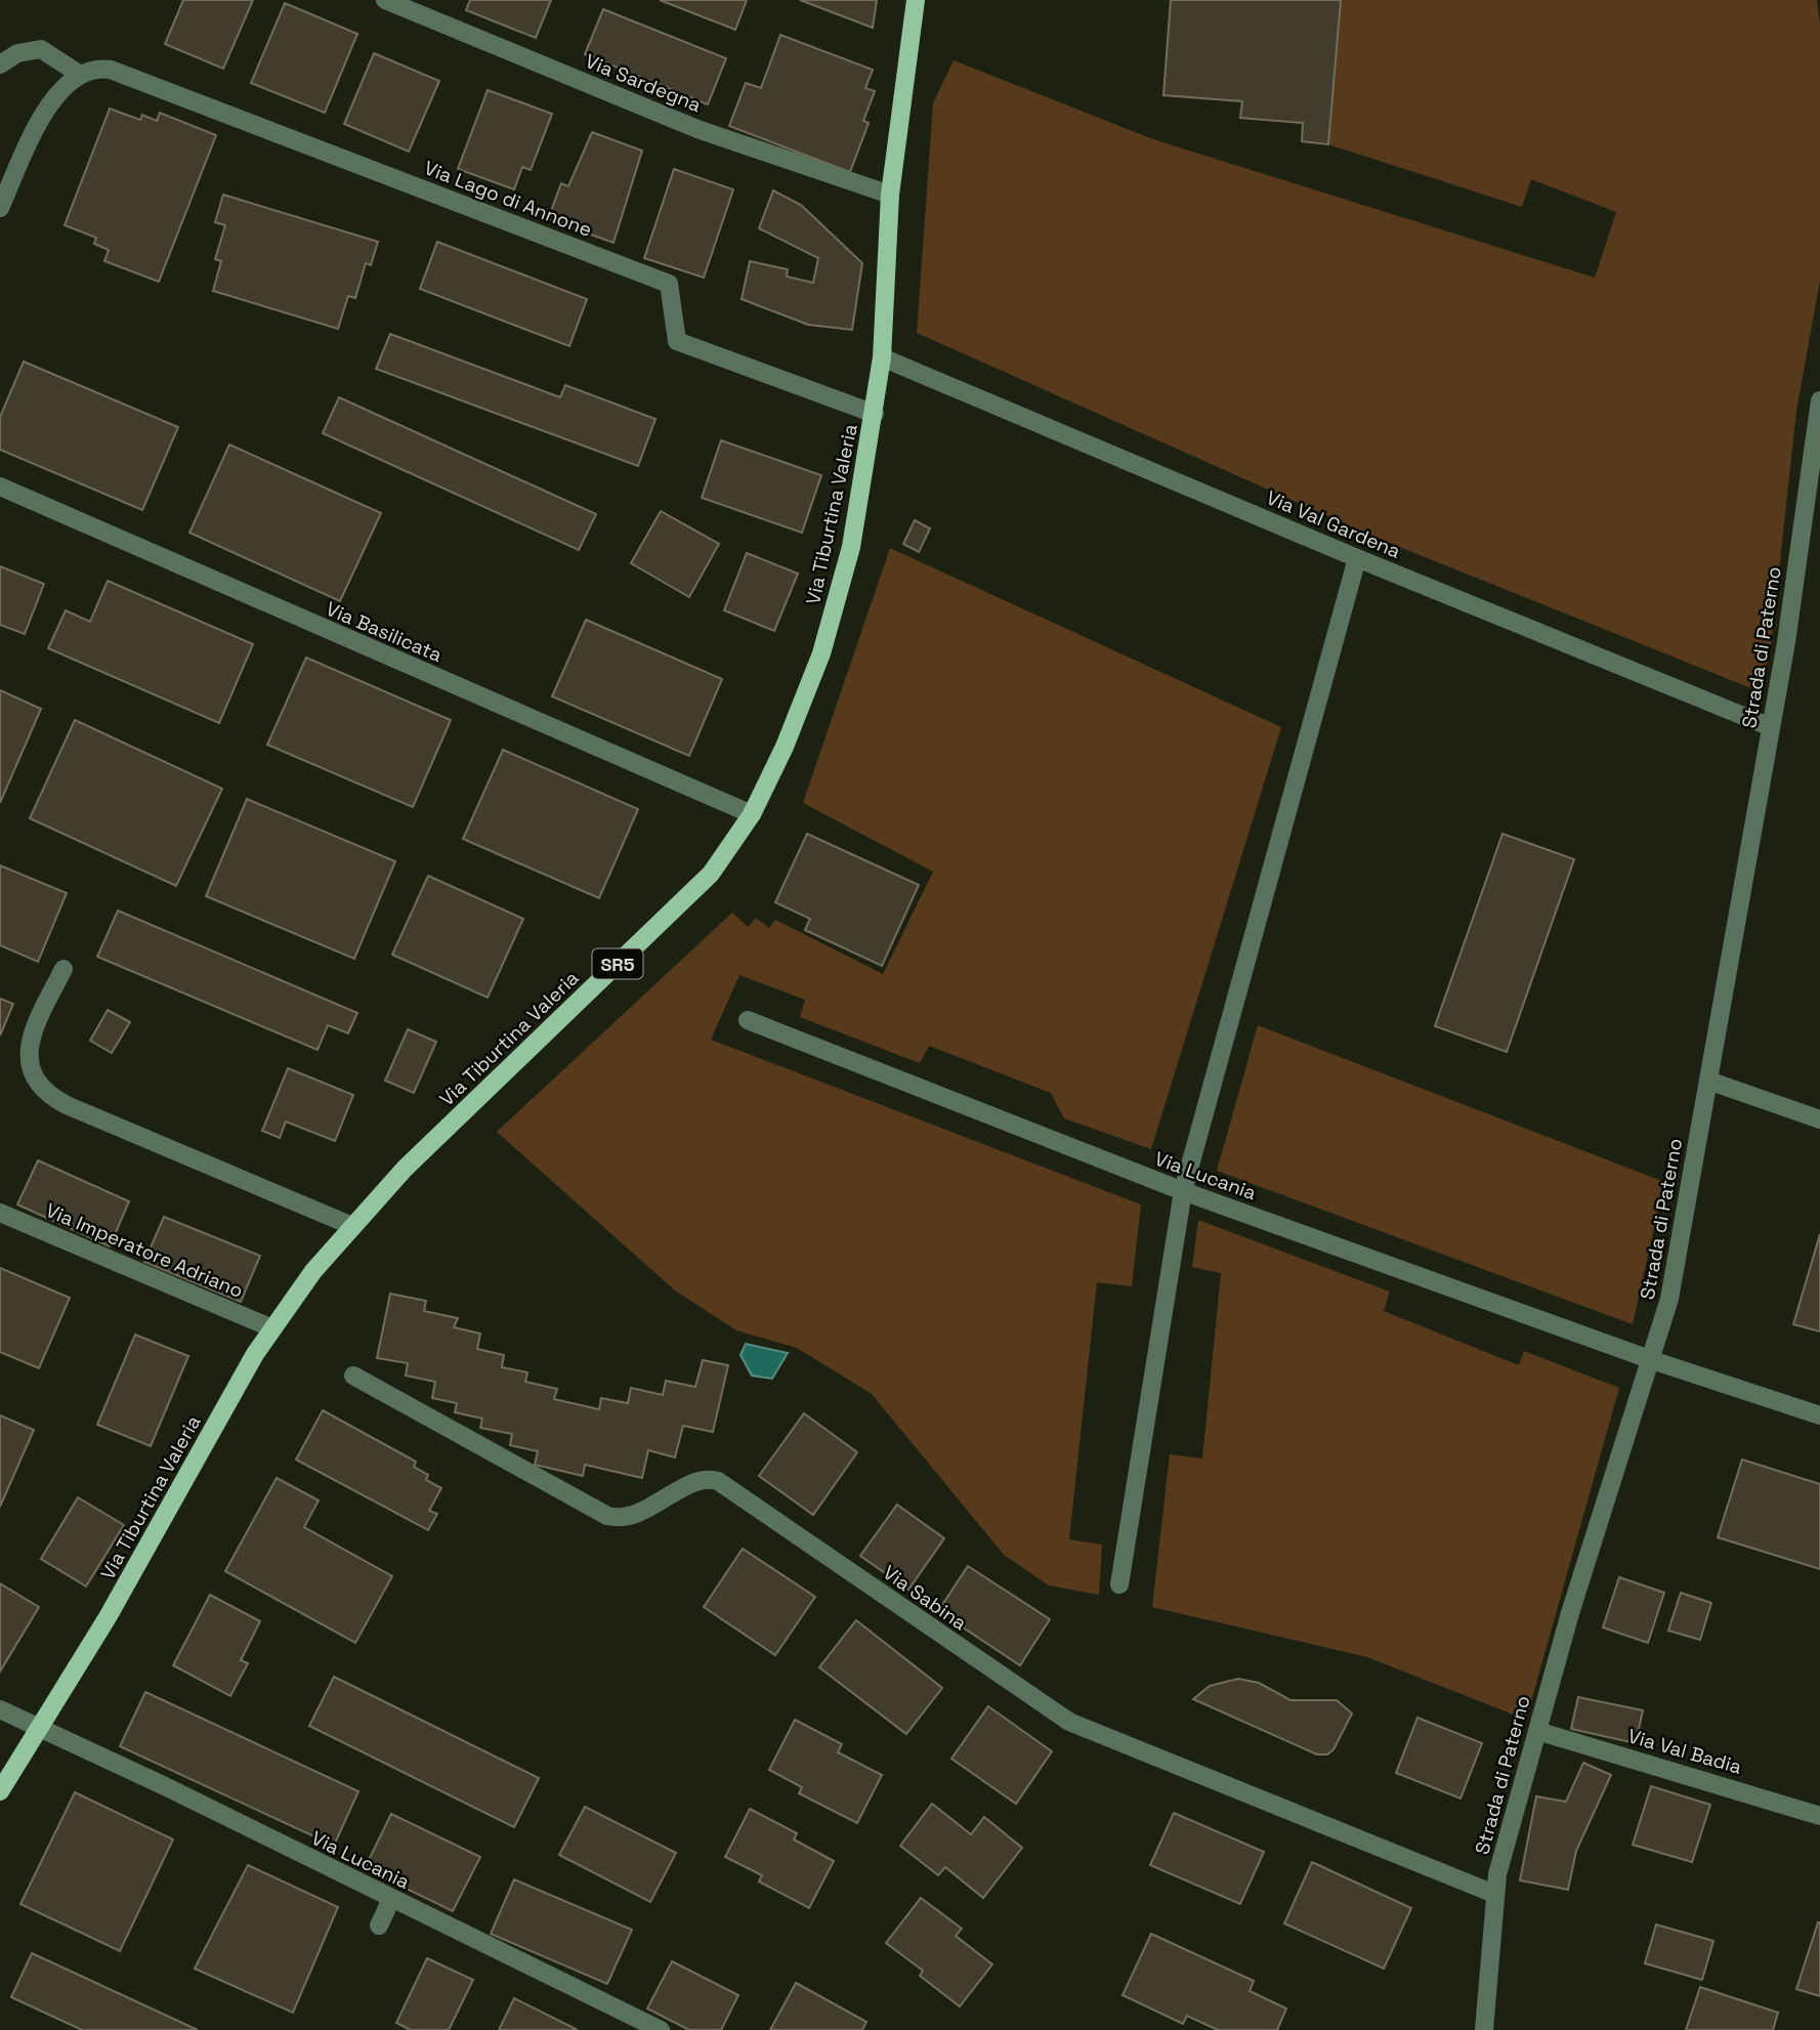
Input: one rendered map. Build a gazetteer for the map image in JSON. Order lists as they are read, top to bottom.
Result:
{
  "streets": {
    "main road": ["Via Tiburtina Valeria", "SR5"],
    "street": [
      "Via Sardegna",
      "Via Lago di Annone",
      "Via Val Gardena",
      "Via Basilicata",
      "Strada di Paterno",
      "Via Lucania",
      "Via Imperatore Adriano",
      "Via Sabina",
      "Via Val Badia"
    ]
  },
  "crossings": [
    ["Via Sardegna", "Via Tiburtina Valeria"],
    ["Via Lago di Annone", "Via Tiburtina Valeria"],
    ["Via Tiburtina Valeria", "Via Val Gardena"],
    ["Via Tiburtina Valeria", "Via Basilicata"],
    ["Via Tiburtina Valeria", "Via Lucania"],
    ["Via Tiburtina Valeria", "Via Imperatore Adriano"],
    ["Via Val Gardena", "Strada di Paterno"],
    ["Strada di Paterno", "Via Lucania"],
    ["Strada di Paterno", "Via Sabina"],
    ["Strada di Paterno", "Via Val Badia"]
  ]
}
